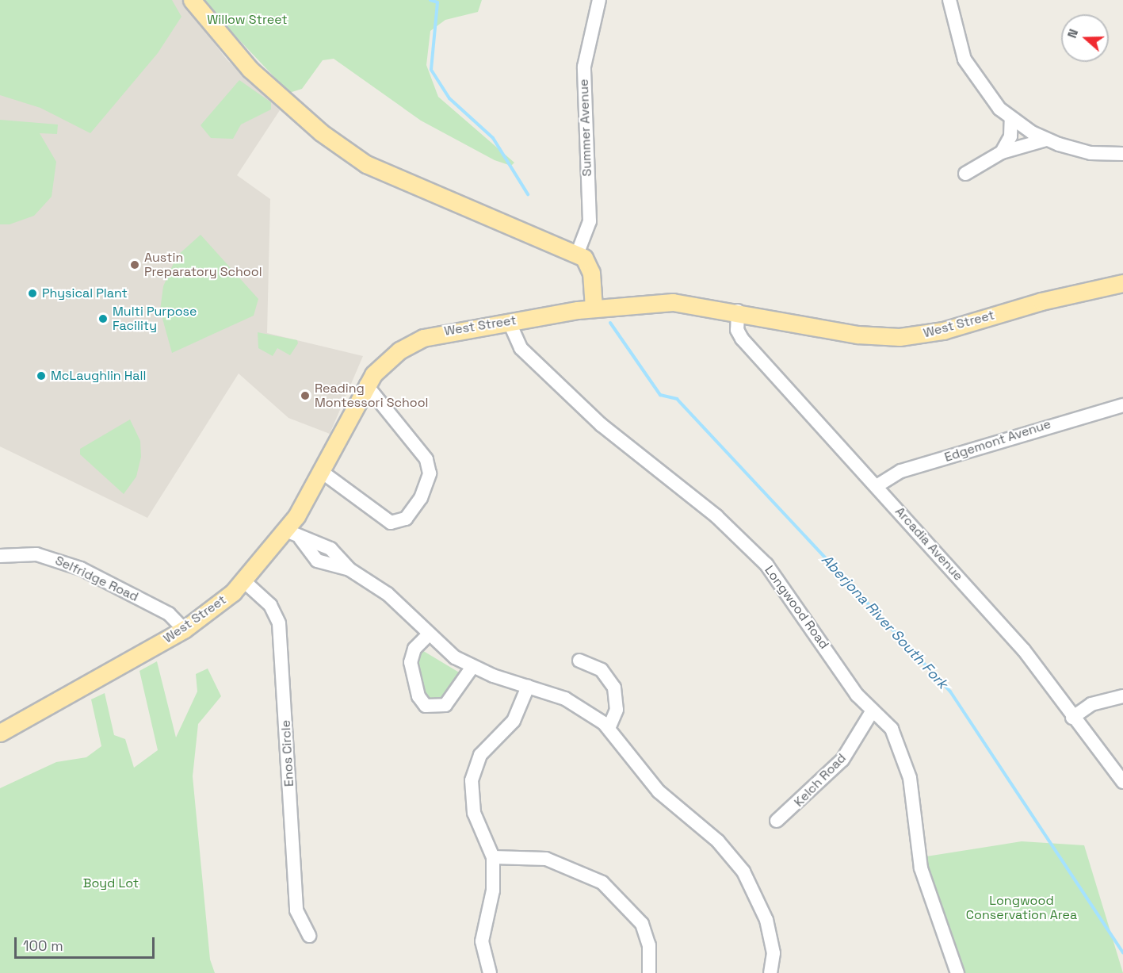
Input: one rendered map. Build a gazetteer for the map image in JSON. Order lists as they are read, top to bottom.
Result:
{
  "streets": {
    "main road": ["West Street"],
    "street": [
      "Summer Avenue",
      "Edgemont Avenue",
      "Arcadia Avenue",
      "Selfridge Road",
      "Longwood Road",
      "Enos Circle",
      "Kelch Road"
    ]
  },
  "crossings": [
    ["West Street", "Arcadia Avenue"],
    ["West Street", "Selfridge Road"],
    ["West Street", "Longwood Road"],
    ["West Street", "Enos Circle"],
    ["Edgemont Avenue", "Arcadia Avenue"],
    ["Longwood Road", "Kelch Road"]
  ],
  "water": ["Aberjona River South Fork"],
  "parks": ["Willow Street", "Boyd Lot", "Longwood Conservation Area"],
  "places": [
    "Austin Preparatory School",
    "Physical Plant",
    "Multi Purpose Facility",
    "McLaughlin Hall",
    "Reading Montessori School"
  ],
  "scale_bar": "100 m",
  "north": "left"
}
